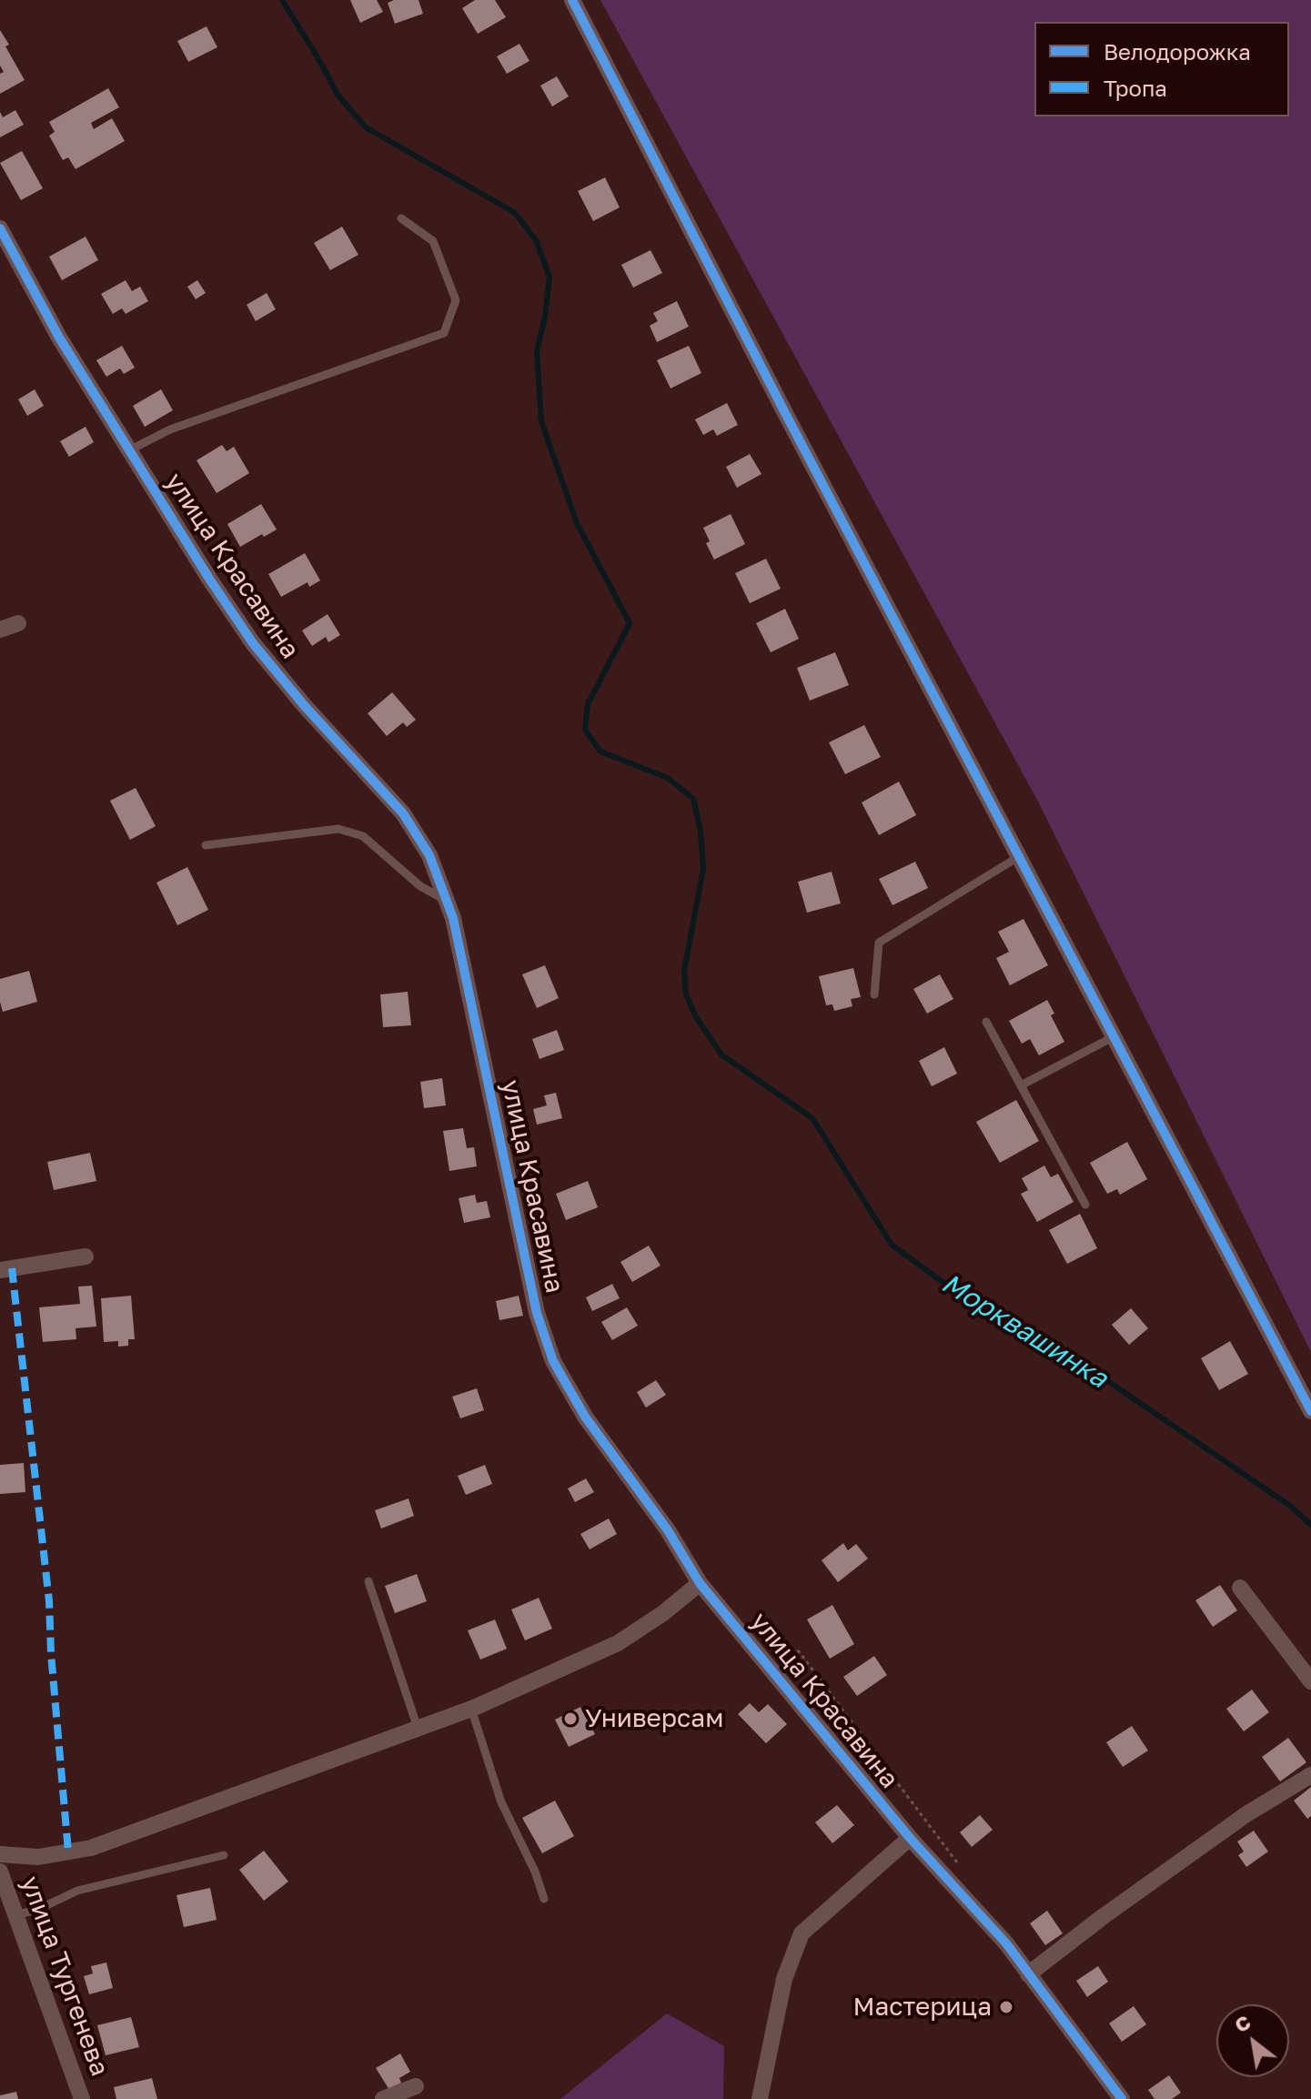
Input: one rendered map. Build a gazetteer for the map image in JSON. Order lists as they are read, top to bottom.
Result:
{
  "streets": {
    "street": ["улица Красавина", "улица Тургенева"]
  },
  "water": ["Морквашинка"],
  "places": ["Универсам", "Мастерица"],
  "legend": ["Велодорожка", "Тропа"],
  "north": "top left"
}
